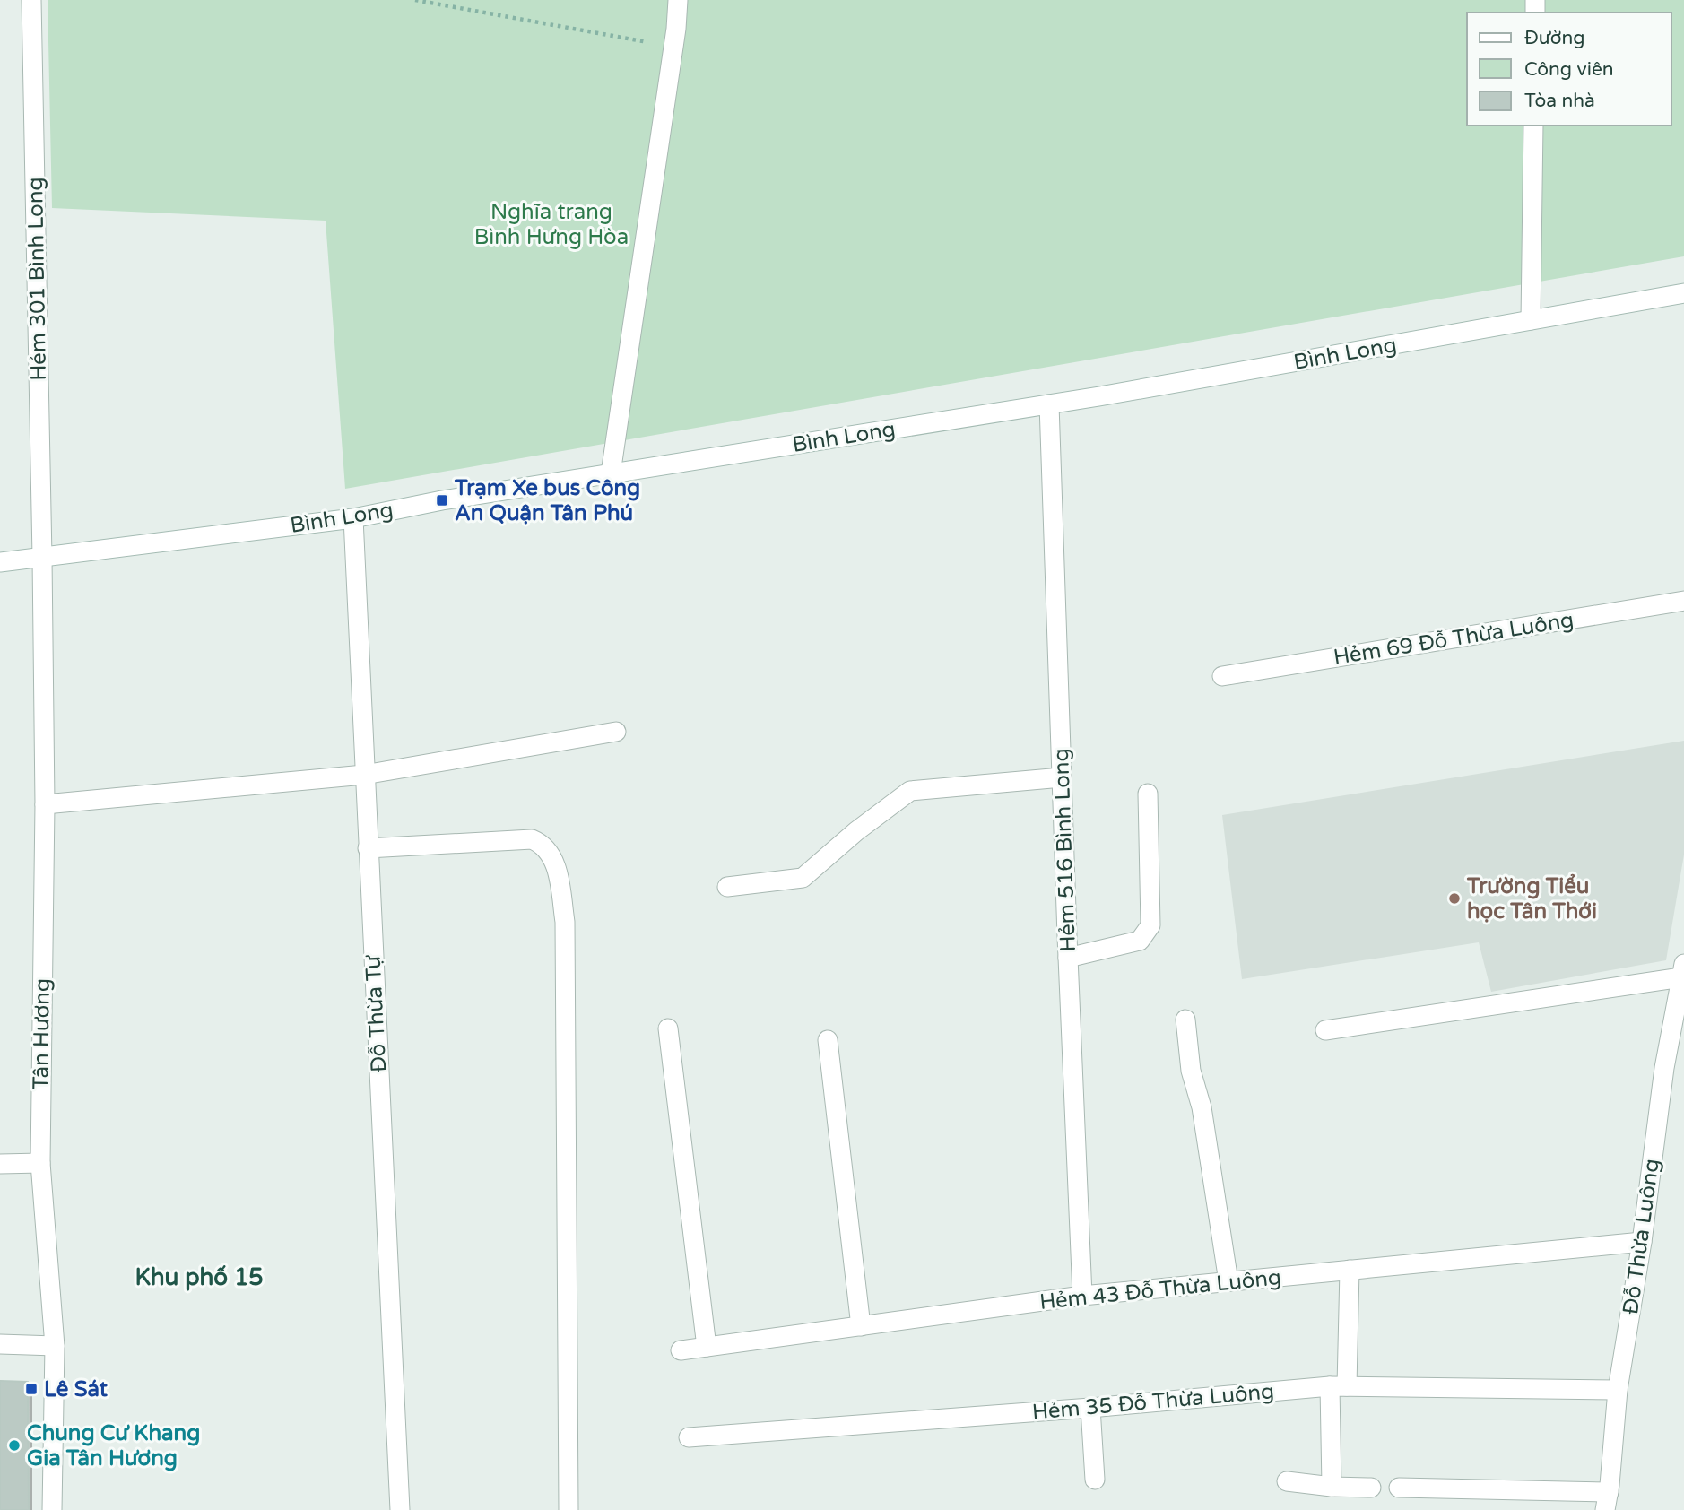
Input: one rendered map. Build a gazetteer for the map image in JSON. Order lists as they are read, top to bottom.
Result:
{
  "streets": {
    "street": [
      "Hẻm 301 Bình Long",
      "Bình Long",
      "Hẻm 69 Đỗ Thừa Luông",
      "Hẻm 516 Bình Long",
      "Đỗ Thừa Tự",
      "Tân Hương",
      "Đỗ Thừa Luông",
      "Hẻm 43 Đỗ Thừa Luông",
      "Hẻm 35 Đỗ Thừa Luông"
    ]
  },
  "crossings": [
    ["Hẻm 301 Bình Long", "Bình Long"],
    ["Hẻm 301 Bình Long", "Tân Hương"],
    ["Bình Long", "Hẻm 516 Bình Long"],
    ["Bình Long", "Đỗ Thừa Tự"],
    ["Bình Long", "Tân Hương"],
    ["Hẻm 516 Bình Long", "Hẻm 43 Đỗ Thừa Luông"],
    ["Đỗ Thừa Luông", "Hẻm 43 Đỗ Thừa Luông"],
    ["Đỗ Thừa Luông", "Hẻm 35 Đỗ Thừa Luông"]
  ],
  "districts": ["Khu phố 15"],
  "parks": ["Nghĩa trang Bình Hưng Hòa"],
  "places": {
    "transit": ["Trạm Xe bus Công An Quận Tân Phú", "Lê Sát"],
    "other": ["Trường Tiểu học Tân Thới", "Chung Cư Khang Gia Tân Hương"]
  },
  "legend": ["Đường", "Công viên", "Tòa nhà"]
}
